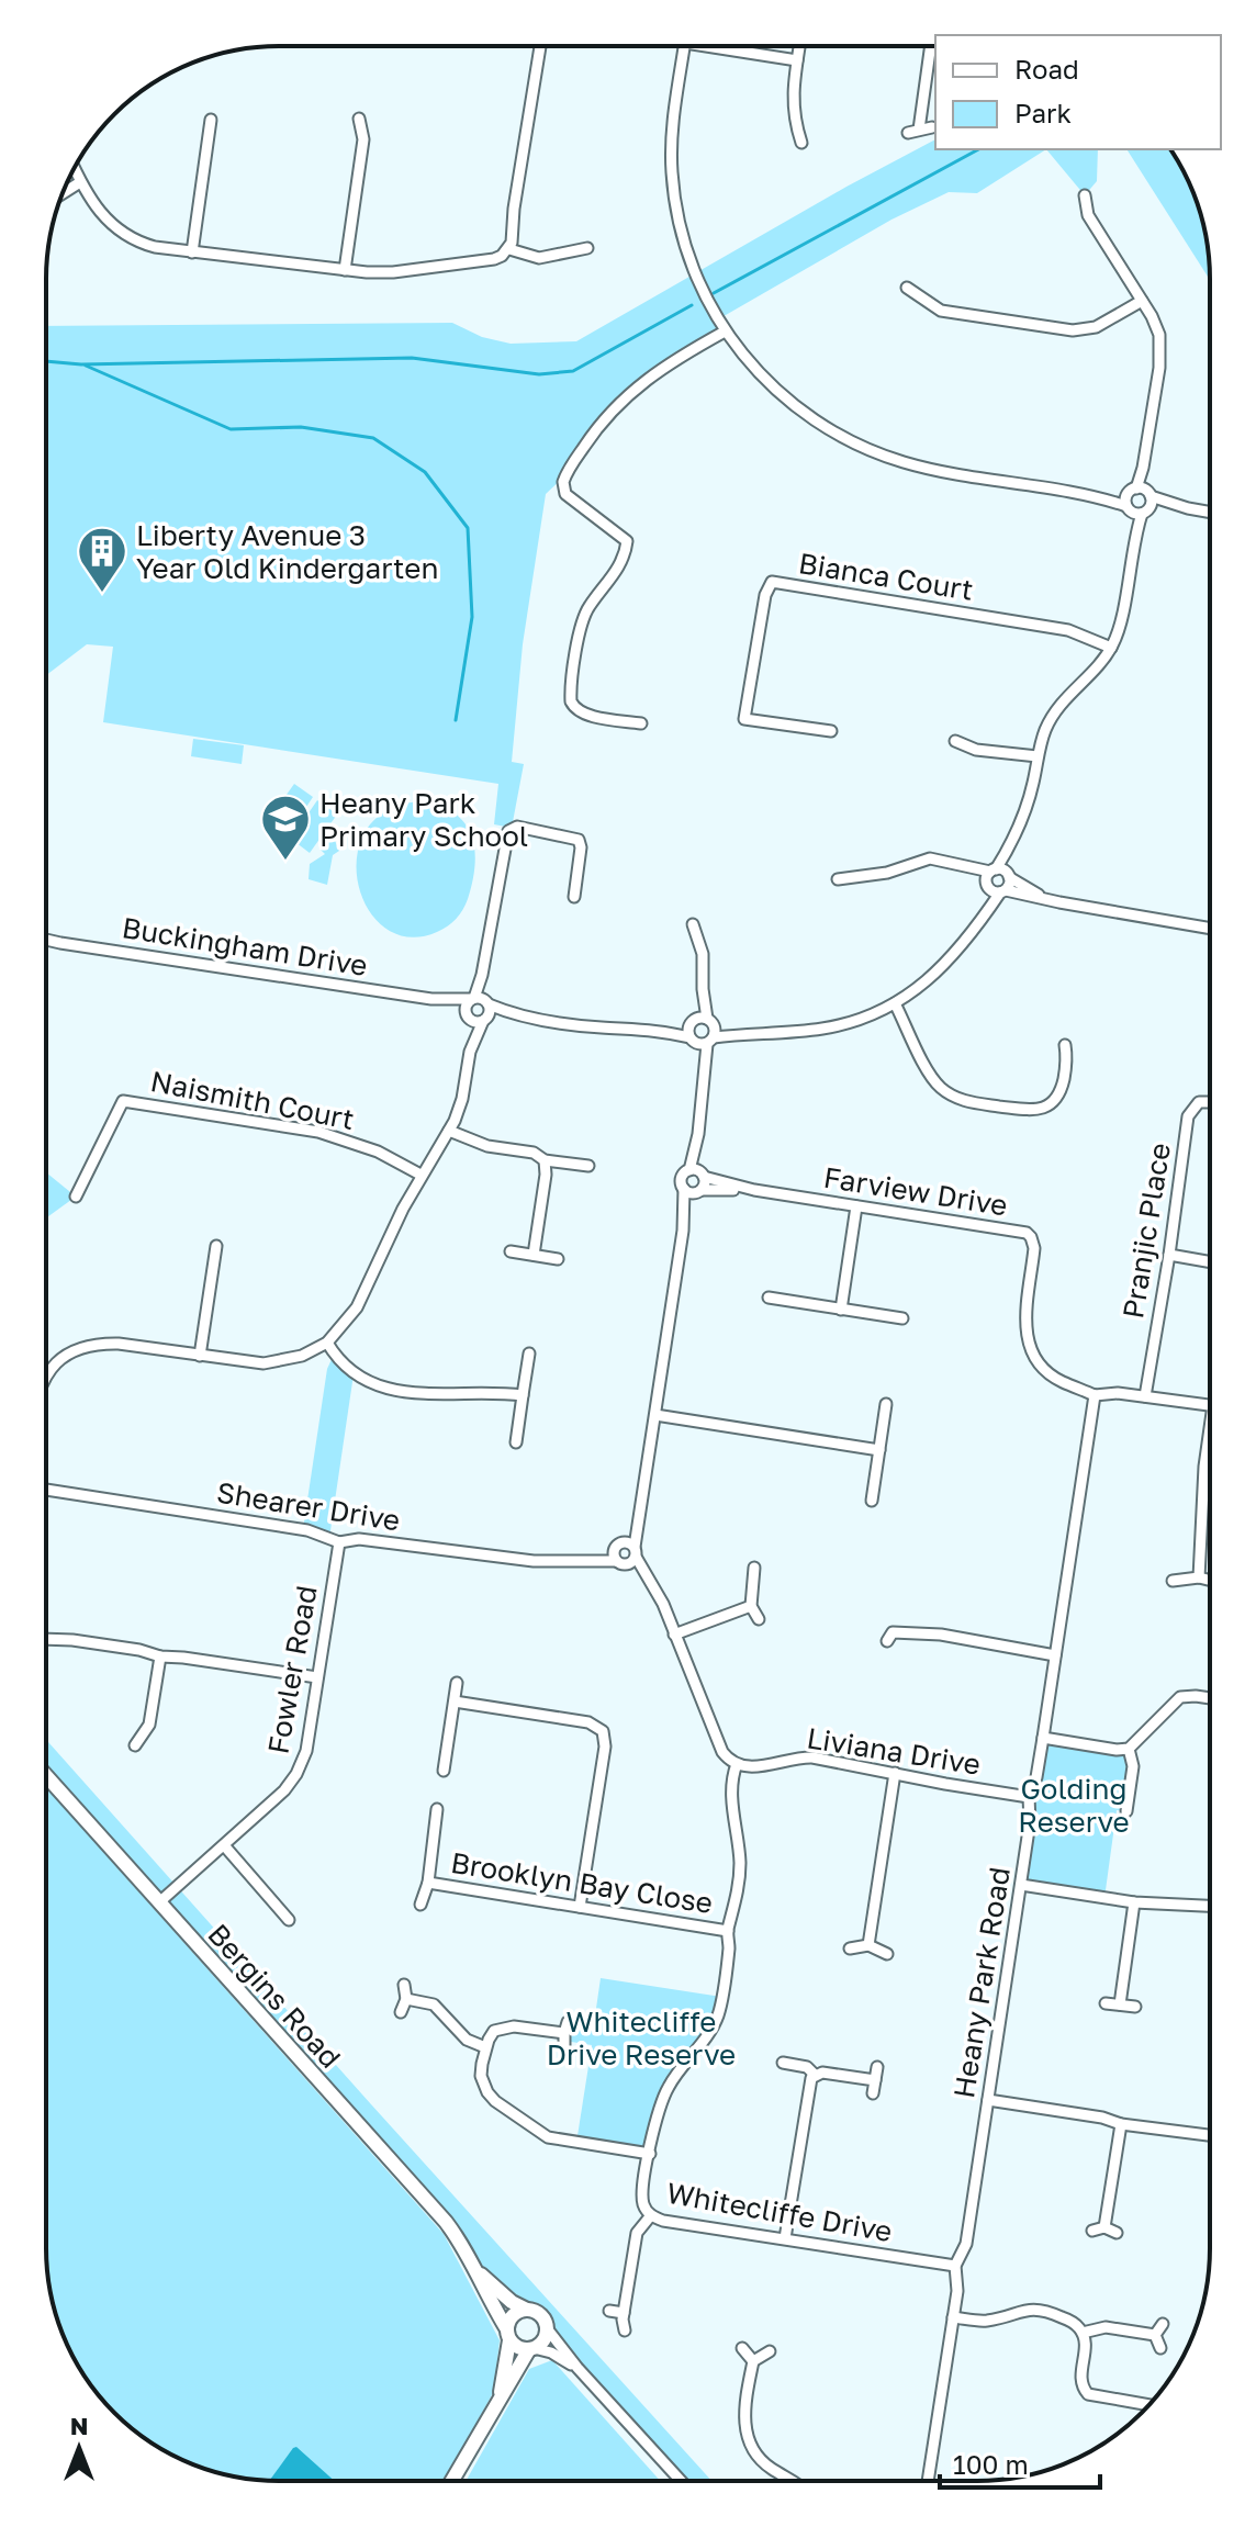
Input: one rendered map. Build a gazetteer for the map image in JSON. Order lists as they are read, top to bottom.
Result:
{
  "streets": {
    "main road": ["Bergins Road"],
    "street": [
      "Bianca Court",
      "Buckingham Drive",
      "Naismith Court",
      "Farview Drive",
      "Pranjic Place",
      "Shearer Drive",
      "Fowler Road",
      "Liviana Drive",
      "Brooklyn Bay Close",
      "Heany Park Road",
      "Whitecliffe Drive"
    ]
  },
  "crossings": [
    ["Farview Drive", "Heany Park Road"],
    ["Shearer Drive", "Fowler Road"],
    ["Fowler Road", "Bergins Road"],
    ["Liviana Drive", "Heany Park Road"],
    ["Liviana Drive", "Whitecliffe Drive"],
    ["Brooklyn Bay Close", "Whitecliffe Drive"],
    ["Heany Park Road", "Whitecliffe Drive"]
  ],
  "parks": ["Golding Reserve", "Whitecliffe Drive Reserve"],
  "places": {
    "building": ["Liberty Avenue 3 Year Old Kindergarten"],
    "school or university": ["Heany Park Primary School"]
  },
  "legend": ["Road", "Park"],
  "scale_bar": "100 m",
  "north": "top"
}
